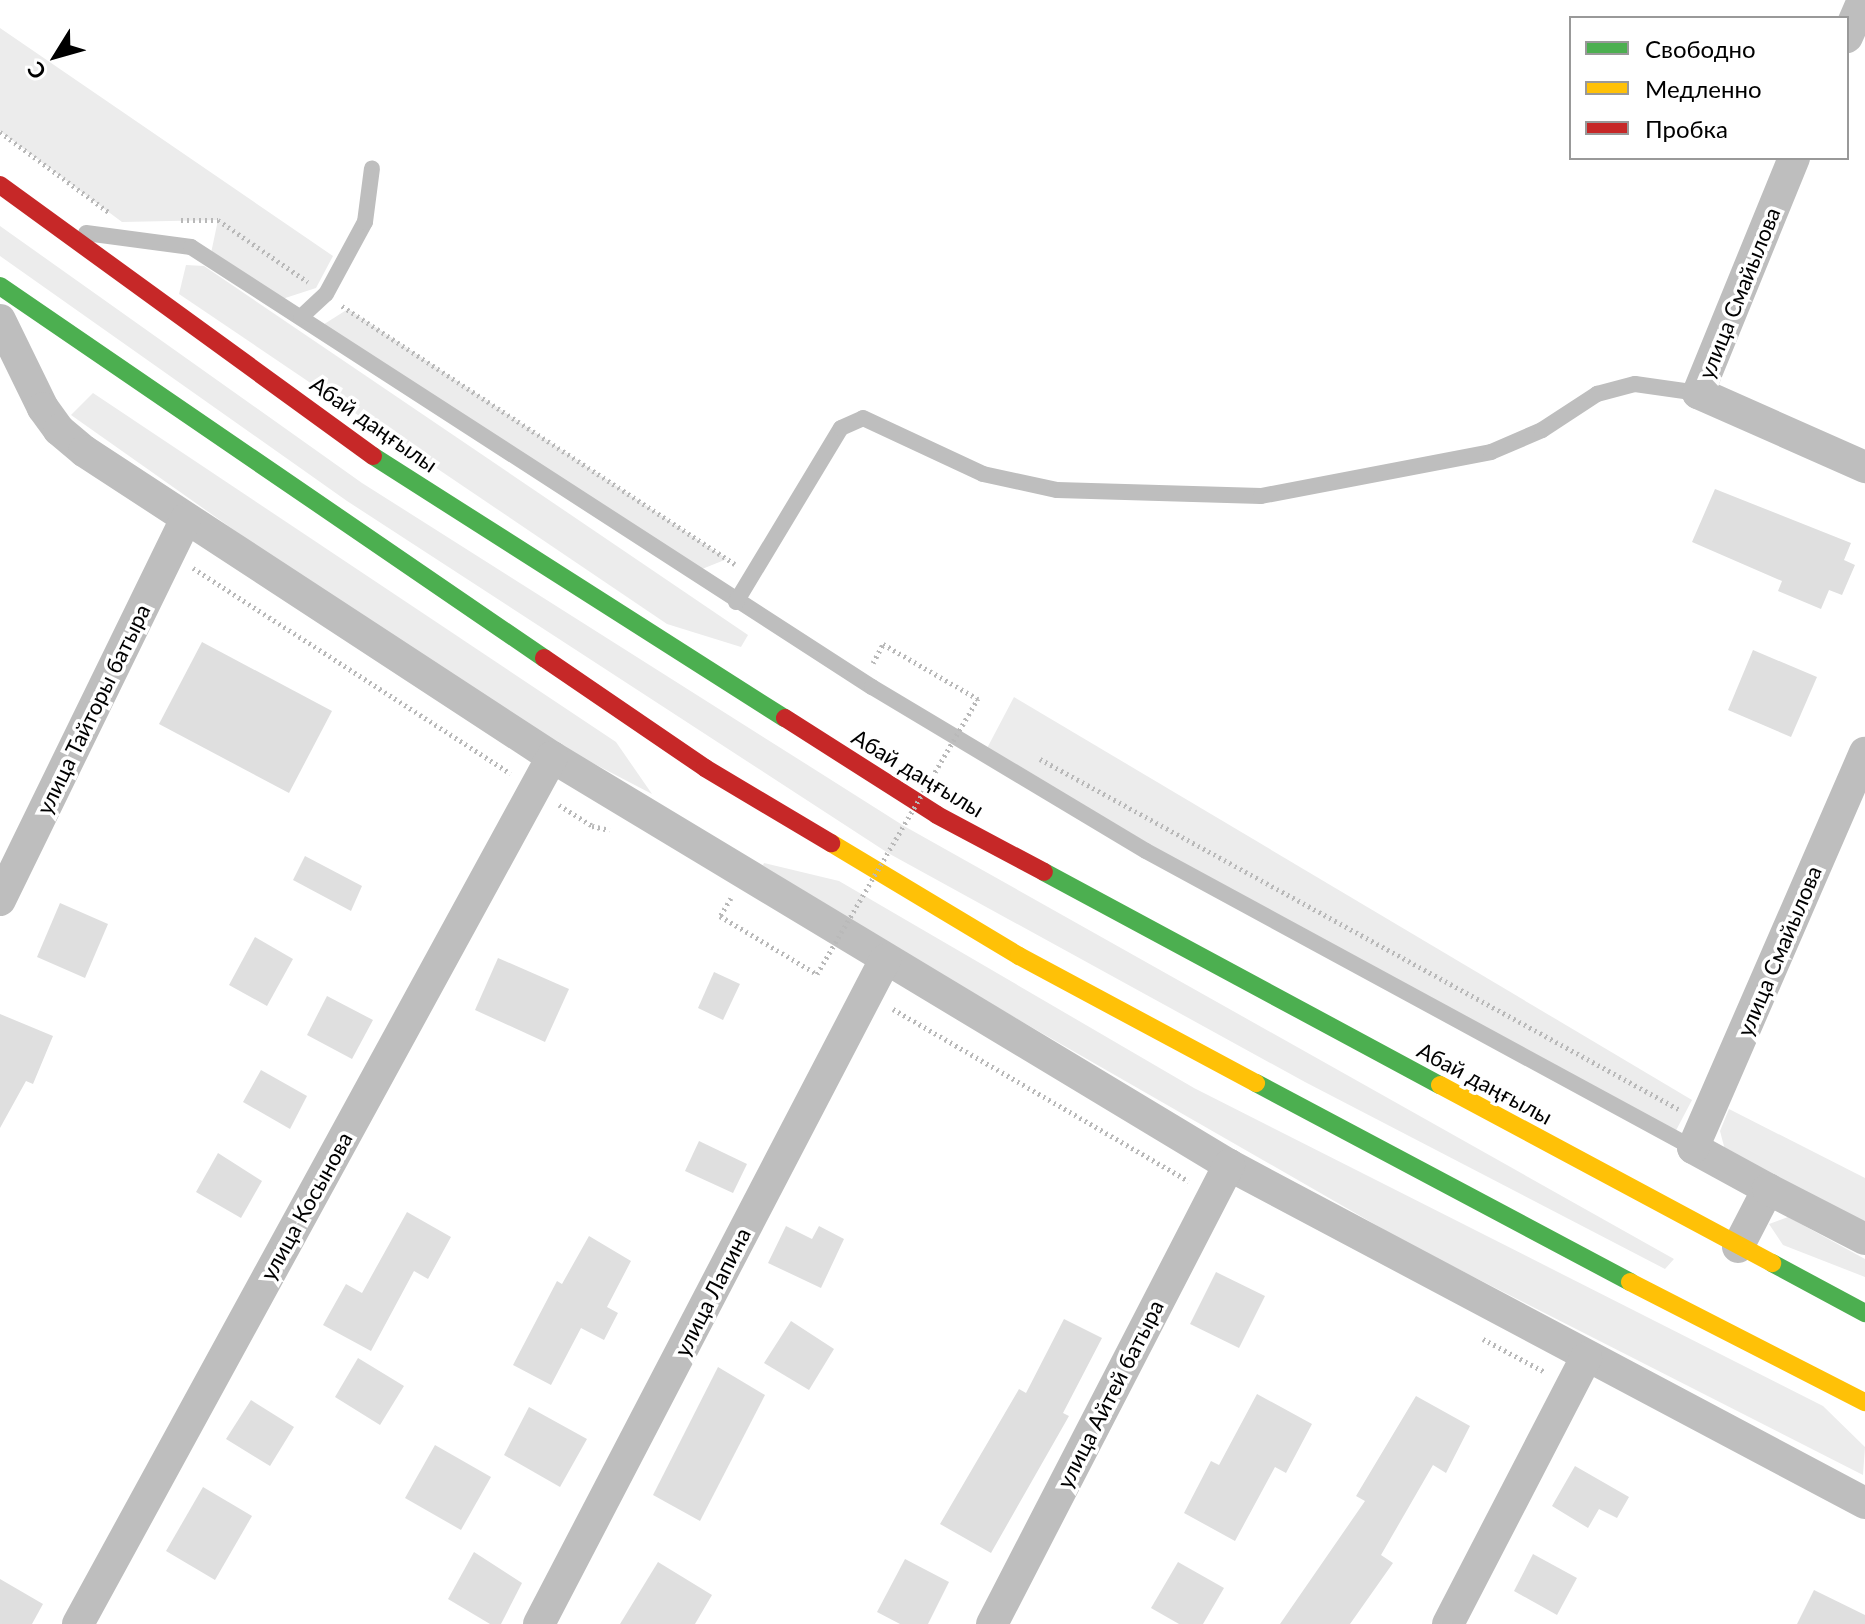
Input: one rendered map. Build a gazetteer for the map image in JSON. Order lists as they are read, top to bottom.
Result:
{
  "streets": {
    "main road": ["Абай даңғылы"],
    "street": [
      "улица Смайылова",
      "улица Тайторы батыра",
      "улица Косынова",
      "улица Лапина",
      "улица Айтей батыра"
    ]
  },
  "legend": ["Свободно", "Медленно", "Пробка"],
  "north": "bottom left"
}
